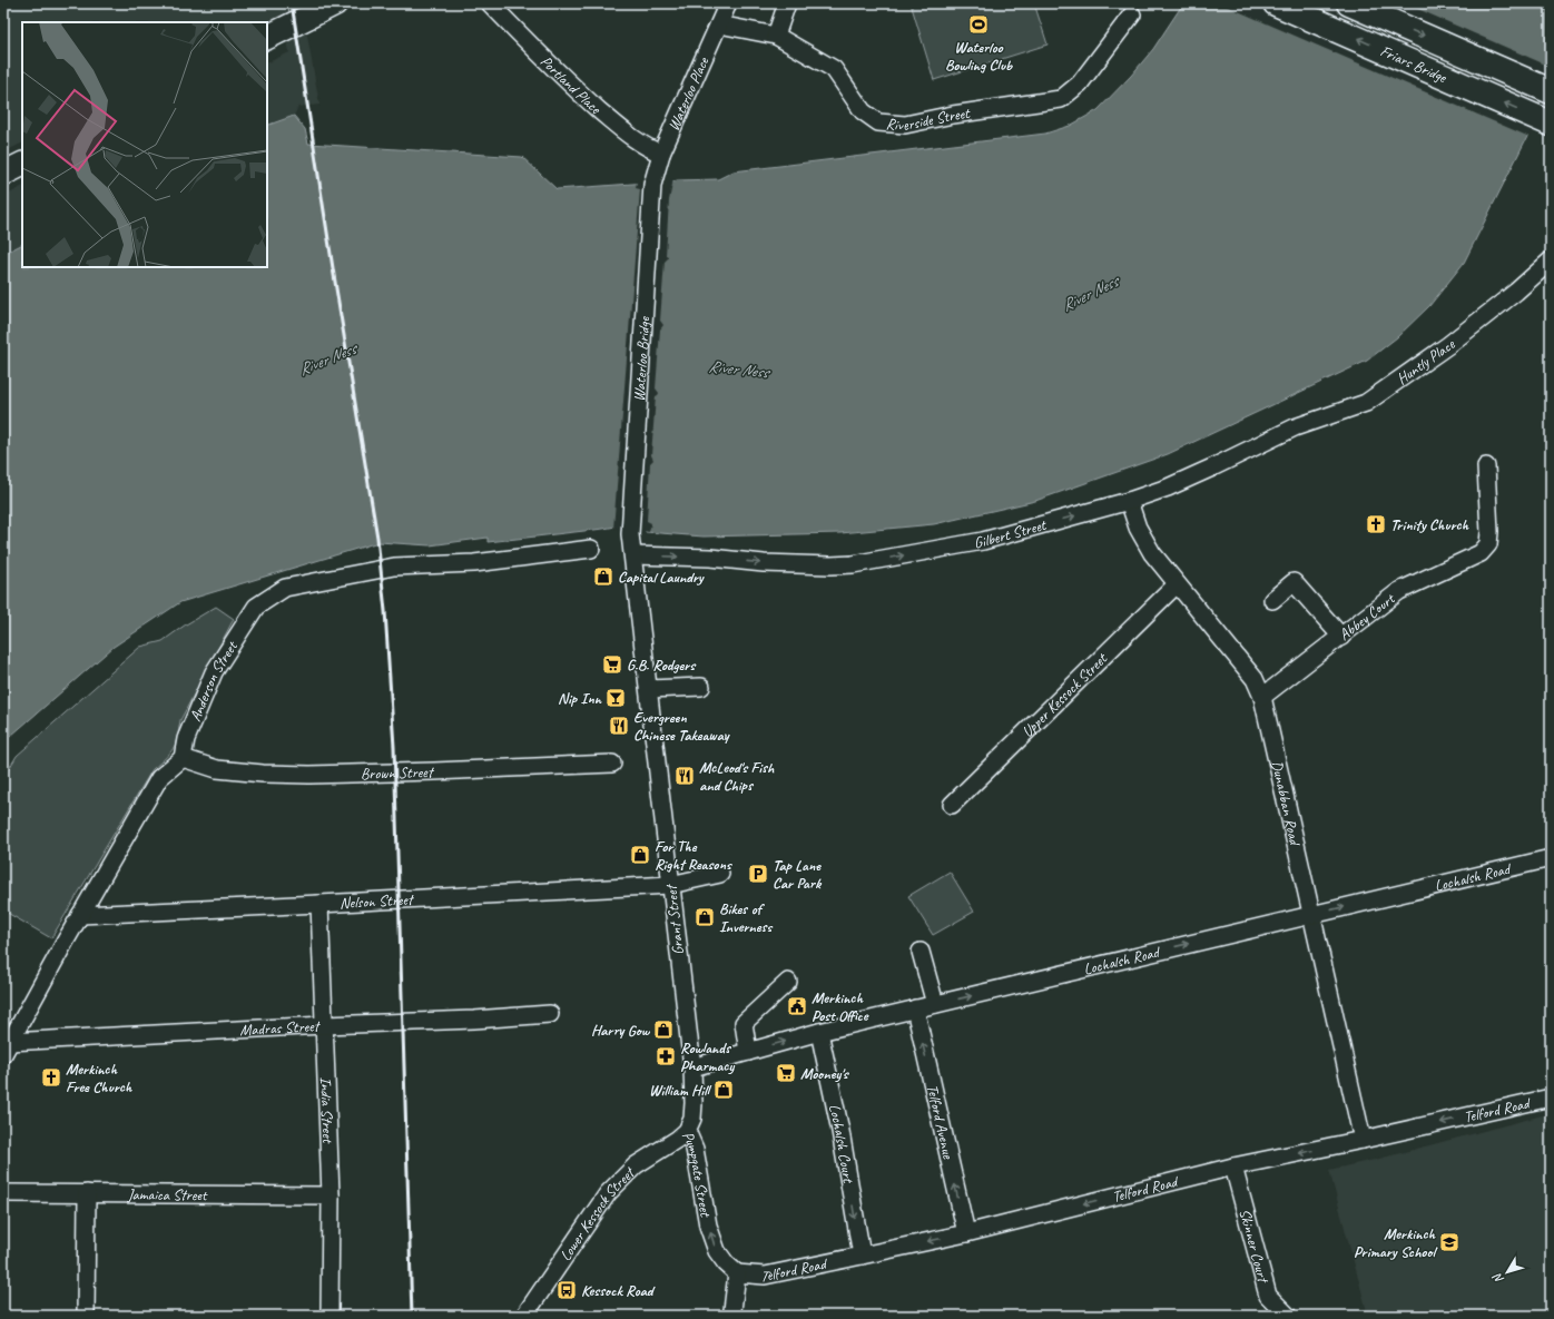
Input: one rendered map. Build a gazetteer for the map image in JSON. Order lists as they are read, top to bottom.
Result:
{
  "streets": {
    "highway": ["Friars Bridge"],
    "street": [
      "Portland Place",
      "Waterloo Place",
      "Riverside Street",
      "Waterloo Bridge",
      "Huntly Place",
      "Gilbert Street",
      "Abbey Court",
      "Anderson Street",
      "Upper Kessock Street",
      "Brown Street",
      "Dunabban Road",
      "Lochalsh Road",
      "Nelson Street",
      "Grant Street",
      "Madras Street",
      "India Street",
      "Telford Road",
      "Telford Avenue",
      "Lochalsh Court",
      "Pumpgate Street",
      "Jamaica Street",
      "Lower Kessock Street",
      "Skinner Court"
    ]
  },
  "crossings": [
    ["Portland Place", "Waterloo Place"],
    ["Waterloo Place", "Riverside Street"],
    ["Waterloo Place", "Waterloo Bridge"],
    ["Waterloo Bridge", "Grant Street"],
    ["Huntly Place", "Gilbert Street"],
    ["Gilbert Street", "Dunabban Road"],
    ["Gilbert Street", "Grant Street"],
    ["Abbey Court", "Dunabban Road"],
    ["Anderson Street", "Brown Street"],
    ["Upper Kessock Street", "Dunabban Road"],
    ["Dunabban Road", "Lochalsh Road"],
    ["Dunabban Road", "Telford Road"],
    ["Lochalsh Road", "Grant Street"],
    ["Lochalsh Road", "Telford Avenue"],
    ["Lochalsh Road", "Lochalsh Court"],
    ["Lochalsh Road", "Pumpgate Street"],
    ["Nelson Street", "Grant Street"],
    ["Nelson Street", "India Street"],
    ["Grant Street", "Pumpgate Street"],
    ["Madras Street", "India Street"],
    ["India Street", "Jamaica Street"],
    ["Telford Road", "Telford Avenue"],
    ["Telford Road", "Lochalsh Court"],
    ["Telford Road", "Pumpgate Street"],
    ["Telford Road", "Skinner Court"],
    ["Pumpgate Street", "Lower Kessock Street"]
  ],
  "one_way": [
    "Gilbert Street",
    "Lochalsh Road",
    "Telford Road",
    "Telford Avenue",
    "Lochalsh Court",
    "Pumpgate Street"
  ],
  "water": ["River Ness"],
  "places": {
    "sports": ["Waterloo Bowling Club"],
    "church": ["Trinity Church", "Merkinch Free Church"],
    "shop": [
      "Capital Laundry",
      "For The Right Reasons",
      "Bikes of Inverness",
      "Harry Gow",
      "William Hill"
    ],
    "supermarket": ["G.B. Rodgers", "Mooney's"],
    "bar": ["Nip Inn"],
    "restaurant": ["Evergreen Chinese Takeaway", "McLeod's Fish and Chips"],
    "parking": ["Tap Lane Car Park"],
    "public building": ["Merkinch Post Office"],
    "pharmacy": ["Rowlands Pharmacy"],
    "school or university": ["Merkinch Primary School"],
    "bus stop": ["Kessock Road"]
  },
  "north": "bottom left"
}
